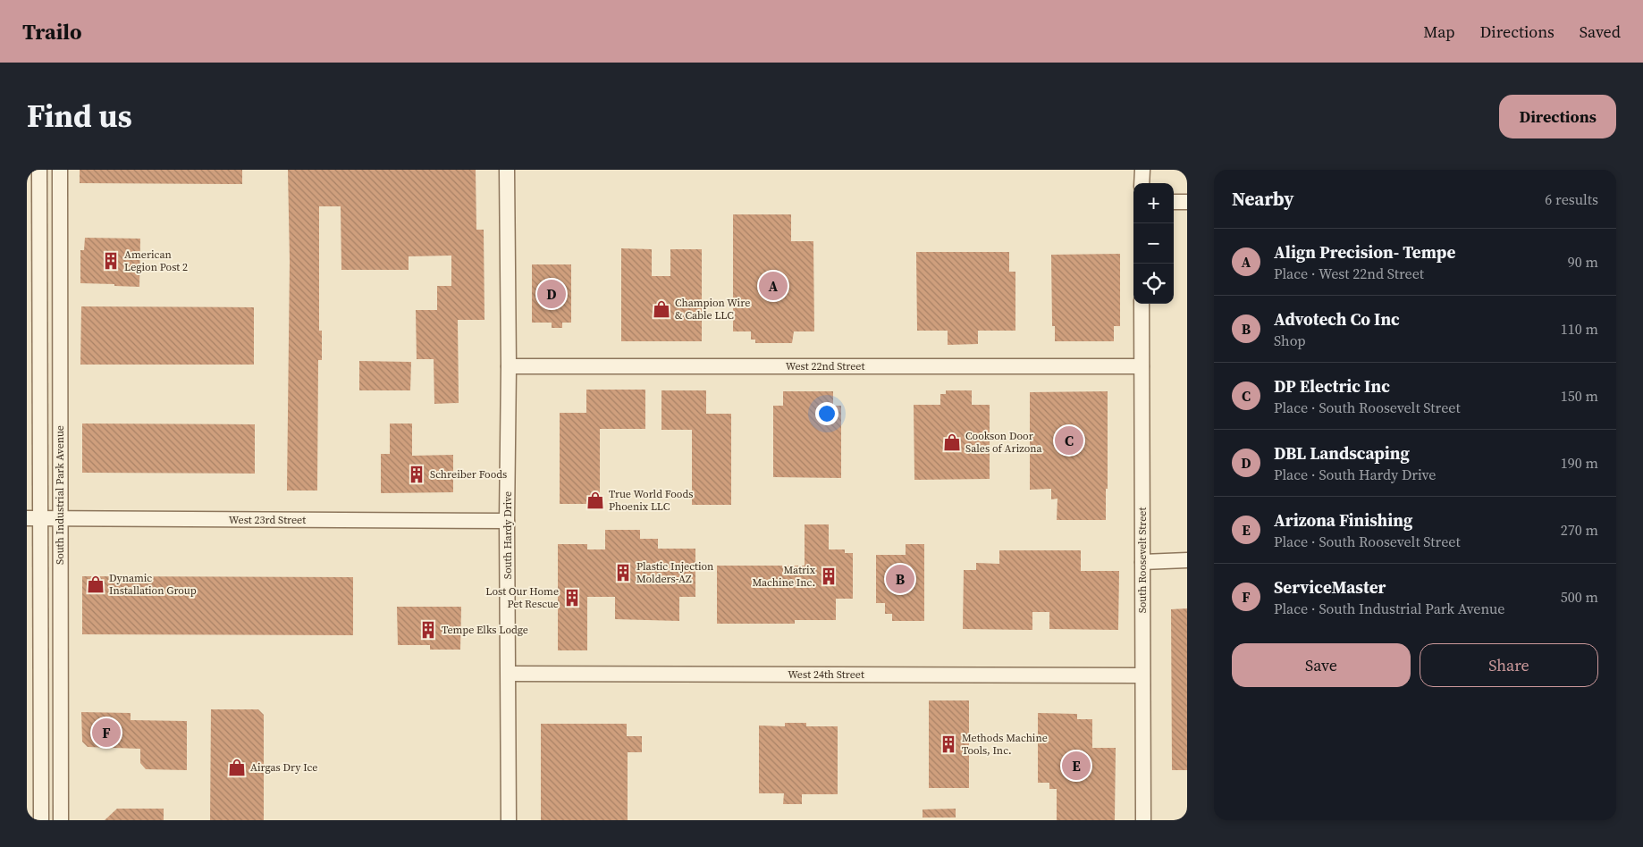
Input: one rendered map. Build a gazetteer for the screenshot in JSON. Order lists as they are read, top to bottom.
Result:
{
  "streets": {
    "street": [
      "West 22nd Street",
      "South Industrial Park Avenue",
      "West 23rd Street",
      "South Hardy Drive",
      "South Roosevelt Street",
      "West 24th Street"
    ]
  },
  "crossings": [
    ["West 22nd Street", "South Hardy Drive"],
    ["West 22nd Street", "South Roosevelt Street"],
    ["South Industrial Park Avenue", "West 23rd Street"],
    ["West 23rd Street", "South Hardy Drive"],
    ["South Hardy Drive", "West 24th Street"],
    ["South Roosevelt Street", "West 24th Street"]
  ],
  "places": {
    "building": [
      "American Legion Post 2",
      "Schreiber Foods",
      "Plastic Injection Molders-AZ",
      "Matrix Machine Inc.",
      "Lost Our Home Pet Rescue",
      "Tempe Elks Lodge",
      "Methods Machine Tools, Inc."
    ],
    "shop": [
      "Champion Wire & Cable LLC",
      "Cookson Door Sales of Arizona",
      "True World Foods Phoenix LLC",
      "Dynamic Installation Group",
      "Airgas Dry Ice"
    ]
  },
  "page": {
    "header": "Trailo",
    "nav": ["Map", "Directions", "Saved"],
    "title": "Find us",
    "buttons": [
      "Directions",
      ["Save", "Share"]
    ],
    "heading": ["Nearby", "6 results"],
    "map_buttons": ["+", "−"],
    "list": [
      {
        "mark": "A",
        "name": "Align Precision- Tempe",
        "note": "Place · West 22nd Street",
        "value": "90 m"
      },
      {
        "mark": "B",
        "name": "Advotech Co Inc",
        "note": "Shop",
        "value": "110 m"
      },
      {
        "mark": "C",
        "name": "DP Electric Inc",
        "note": "Place · South Roosevelt Street",
        "value": "150 m"
      },
      {
        "mark": "D",
        "name": "DBL Landscaping",
        "note": "Place · South Hardy Drive",
        "value": "190 m"
      },
      {
        "mark": "E",
        "name": "Arizona Finishing",
        "note": "Place · South Roosevelt Street",
        "value": "270 m"
      },
      {
        "mark": "F",
        "name": "ServiceMaster",
        "note": "Place · South Industrial Park Avenue",
        "value": "500 m"
      }
    ],
    "pins": [
      "A",
      "D",
      "C",
      "B",
      "F",
      "E"
    ]
  }
}
